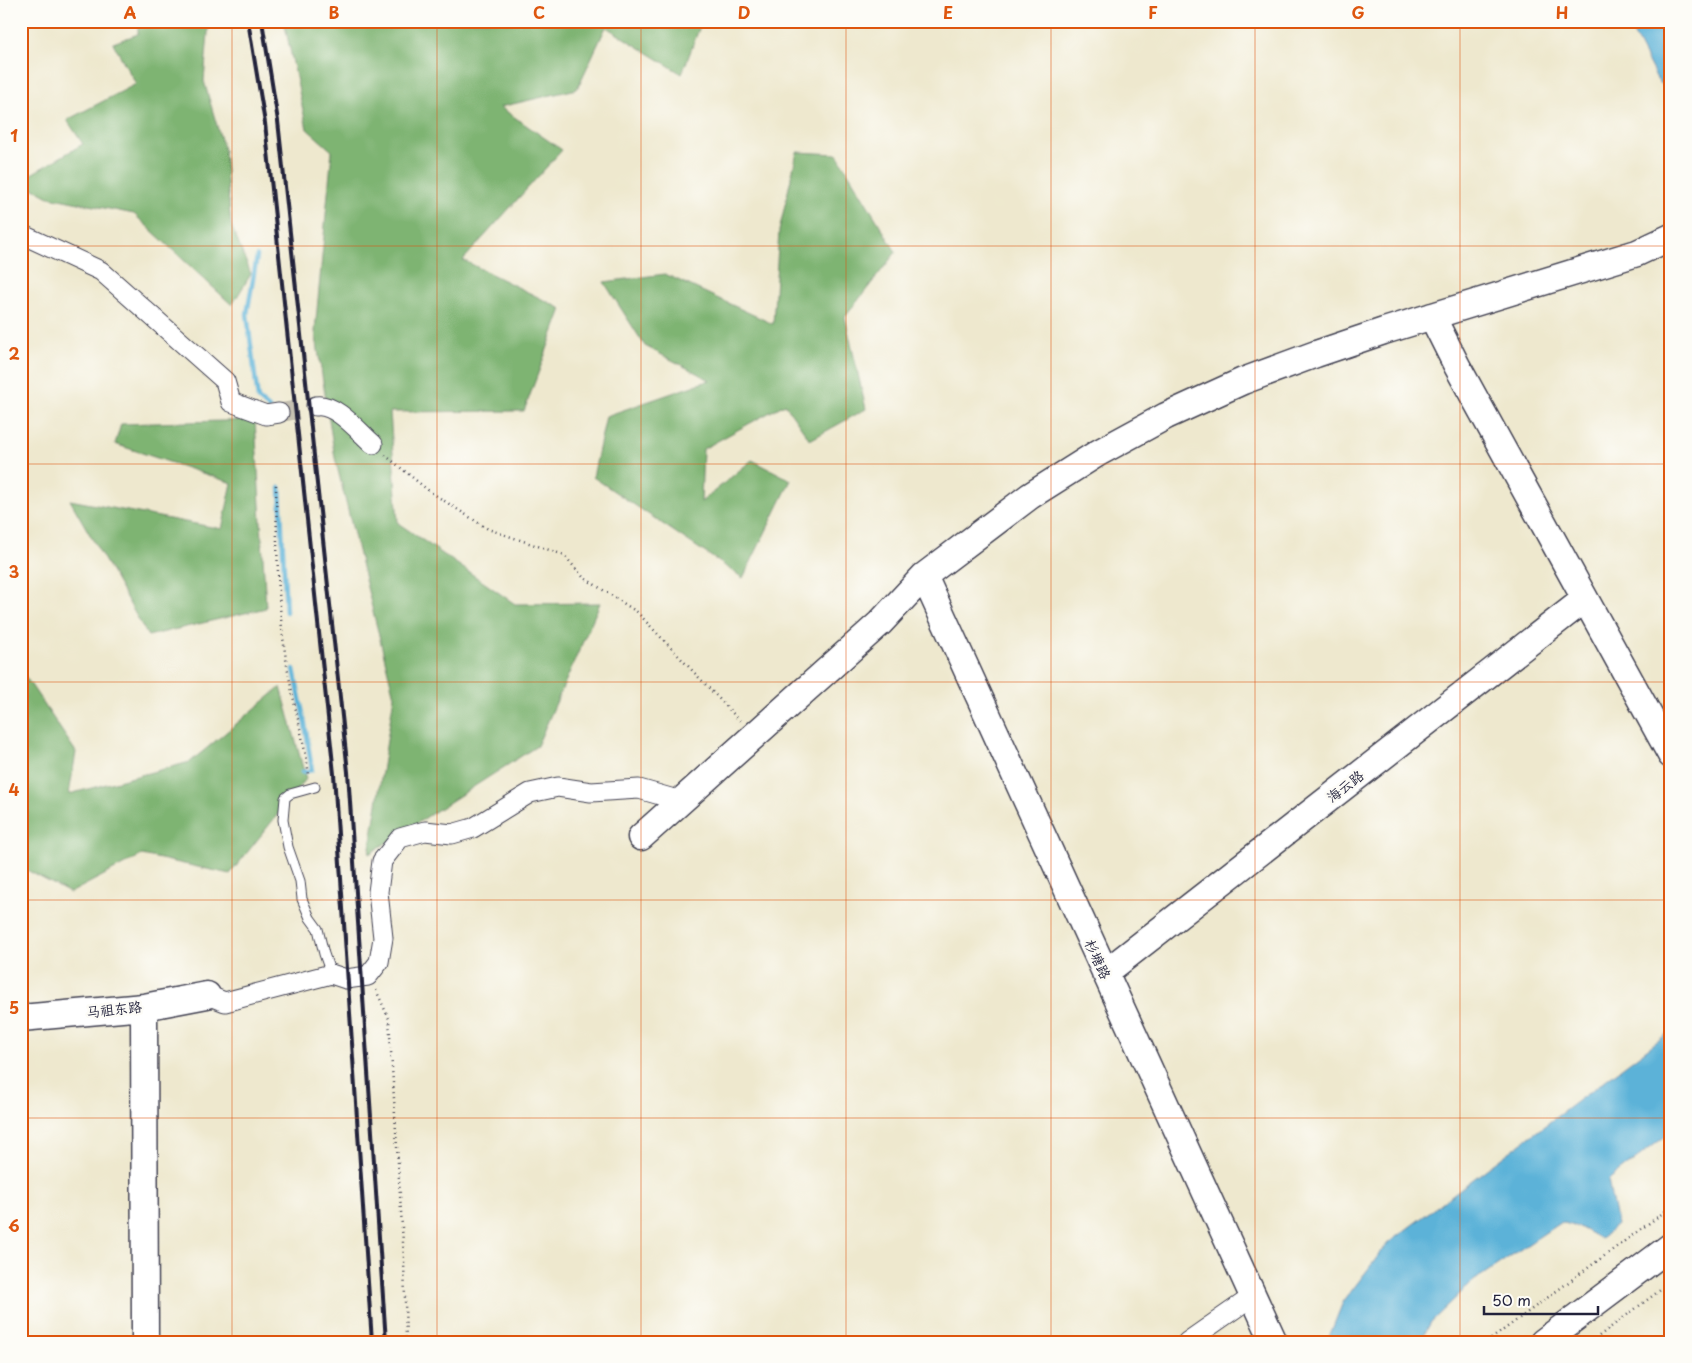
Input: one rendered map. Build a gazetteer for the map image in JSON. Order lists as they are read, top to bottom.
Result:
{
  "streets": {
    "street": ["海云路", "杉塘路", "马祖东路"]
  },
  "crossings": [
    ["海云路", "杉塘路"]
  ],
  "scale_bar": "50 m",
  "grid": {
    "columns": [
      "A",
      "B",
      "C",
      "D",
      "E",
      "F",
      "G",
      "H"
    ],
    "rows": [
      "1",
      "2",
      "3",
      "4",
      "5",
      "6"
    ]
  }
}
